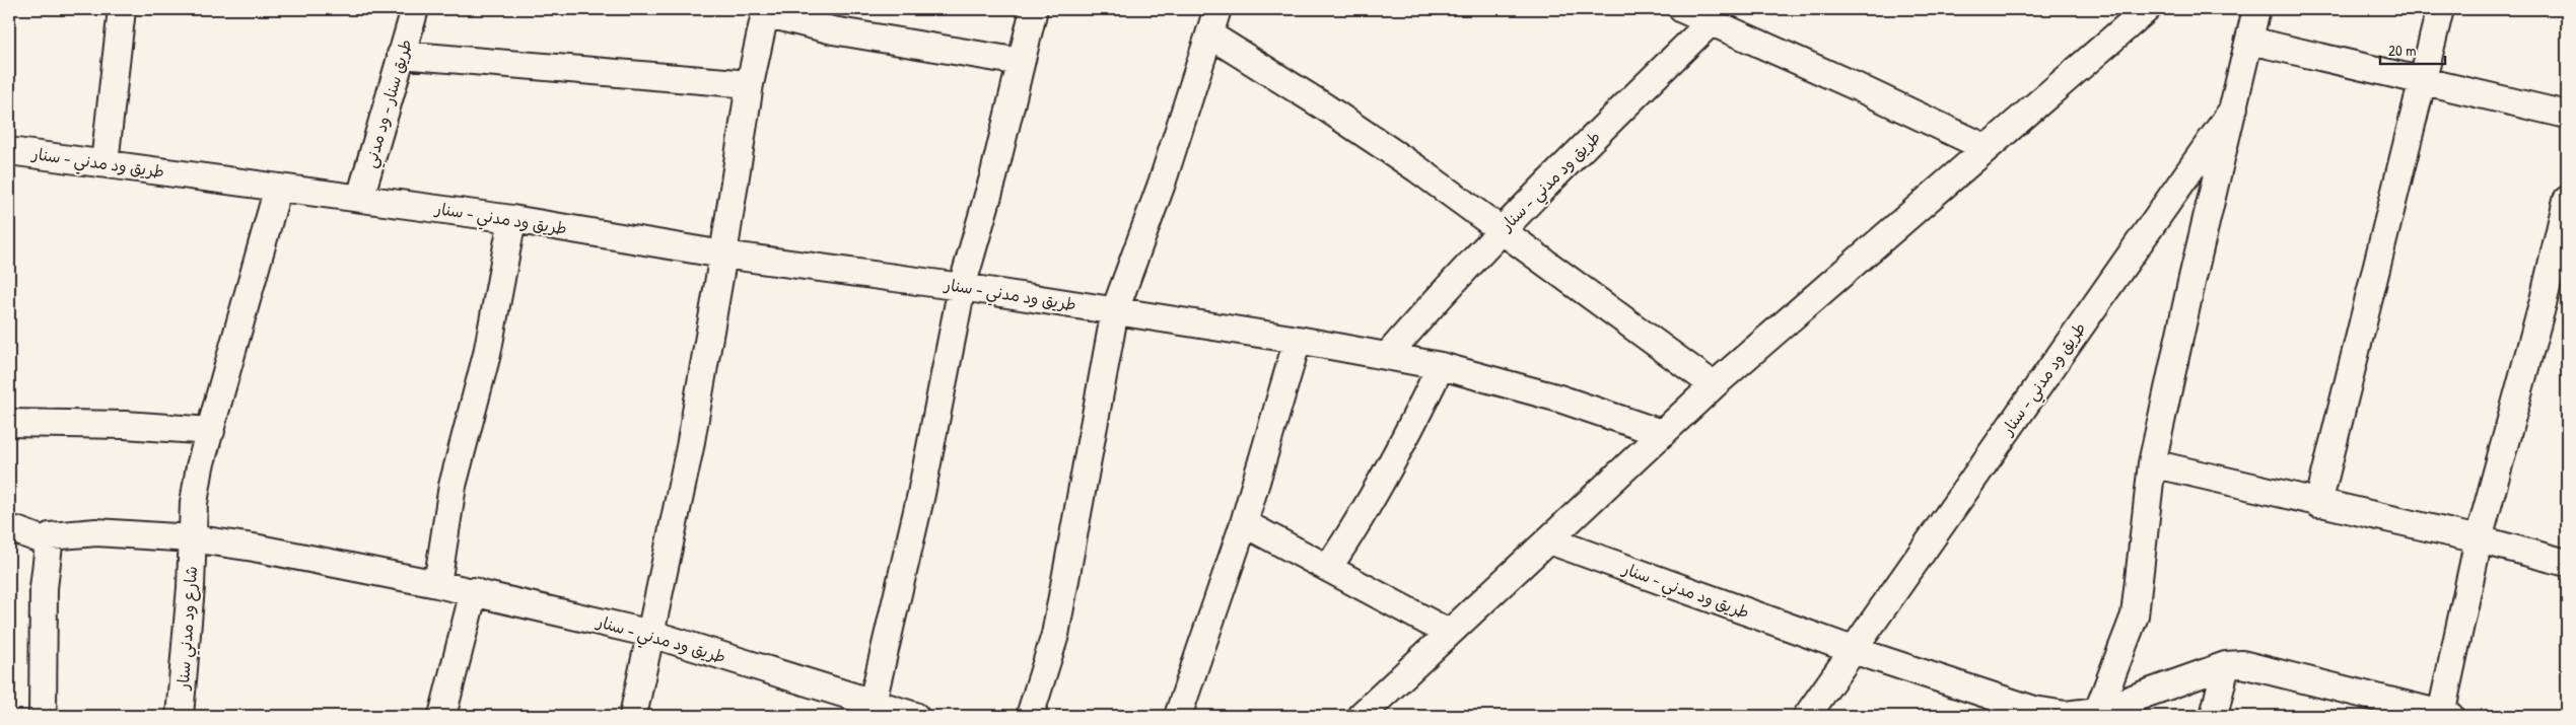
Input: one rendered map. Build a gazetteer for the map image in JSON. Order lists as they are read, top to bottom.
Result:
{
  "streets": {
    "street": ["طريق سنار - ود مدني", "طريق ود مدني - سنار", "شارع ود مدني سنار"]
  },
  "crossings": [
    ["طريق سنار - ود مدني", "طريق ود مدني - سنار"],
    ["طريق ود مدني - سنار", "شارع ود مدني سنار"]
  ],
  "scale_bar": "20 m"
}
